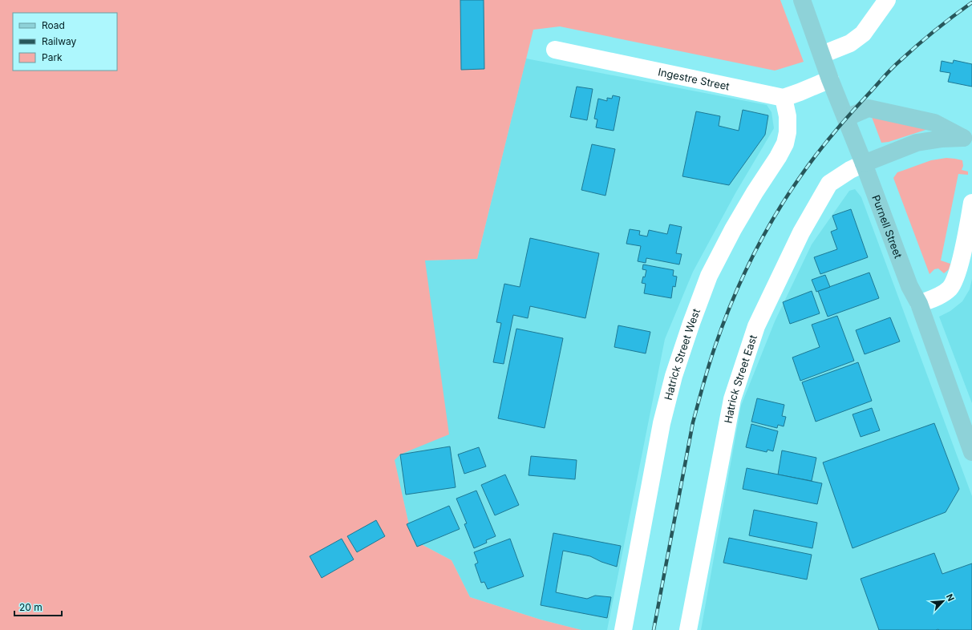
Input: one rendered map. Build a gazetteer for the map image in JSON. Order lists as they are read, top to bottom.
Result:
{
  "streets": {
    "main road": ["Purnell Street"],
    "street": ["Ingestre Street", "Hatrick Street West", "Hatrick Street East"]
  },
  "crossings": [
    ["Ingestre Street", "Hatrick Street West"],
    ["Purnell Street", "Hatrick Street East"]
  ],
  "legend": ["Road", "Railway", "Park"],
  "scale_bar": "20 m",
  "north": "top right"
}
